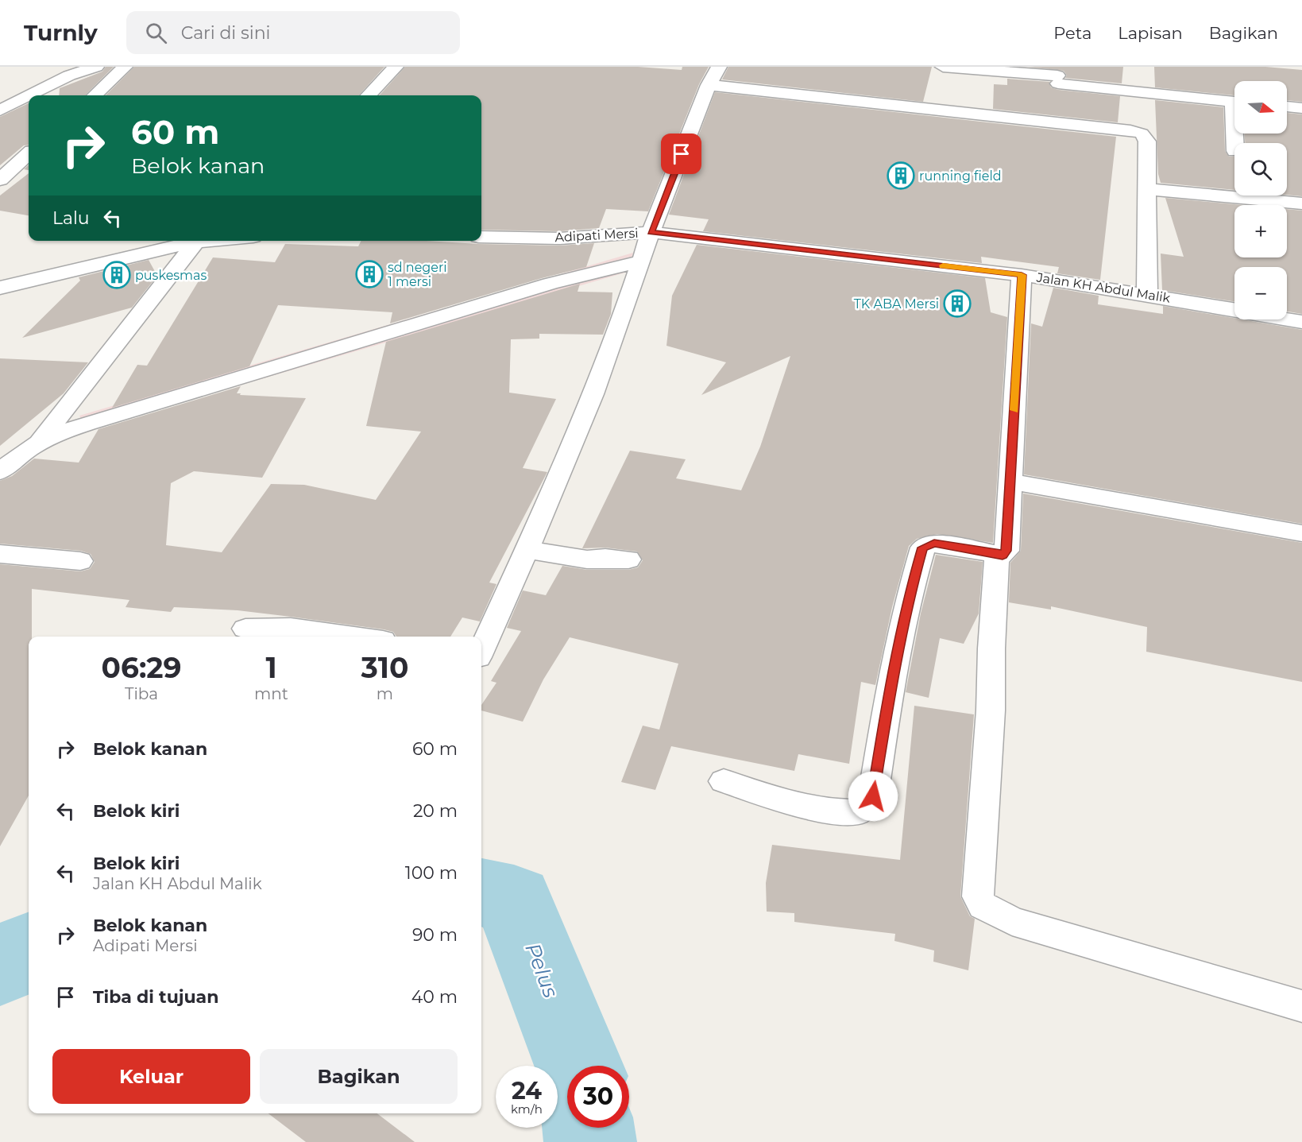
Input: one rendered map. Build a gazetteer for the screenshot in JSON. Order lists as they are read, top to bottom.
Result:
{
  "streets": {
    "street": ["Adipati Mersi", "Jalan KH Abdul Malik"]
  },
  "crossings": [
    ["Adipati Mersi", "Jalan KH Abdul Malik"]
  ],
  "water": ["Pelus"],
  "places": {
    "building": [
      "running field",
      "sd negeri 1 mersi",
      "puskesmas",
      "TK ABA Mersi"
    ]
  },
  "north": "right",
  "page": {
    "header": "Turnly",
    "search": "Cari di sini",
    "nav": ["Peta", "Lapisan", "Bagikan"],
    "map_buttons": ["+", "−"],
    "turn": ["60 m", "Belok kanan"],
    "then": "Lalu",
    "eta": [
      "06:29",
      "Tiba",
      "1",
      "mnt",
      "310",
      "m"
    ],
    "list": [
      {
        "name": "Belok kanan",
        "value": "60 m"
      },
      {
        "name": "Belok kiri",
        "value": "20 m"
      },
      {
        "name": "Belok kiri",
        "note": "Jalan KH Abdul Malik",
        "value": "100 m"
      },
      {
        "name": "Belok kanan",
        "note": "Adipati Mersi",
        "value": "90 m"
      },
      {
        "name": "Tiba di tujuan",
        "value": "40 m"
      }
    ],
    "buttons": ["Keluar", "Bagikan"],
    "speed": "24 km/h",
    "limit": "30"
  }
}
